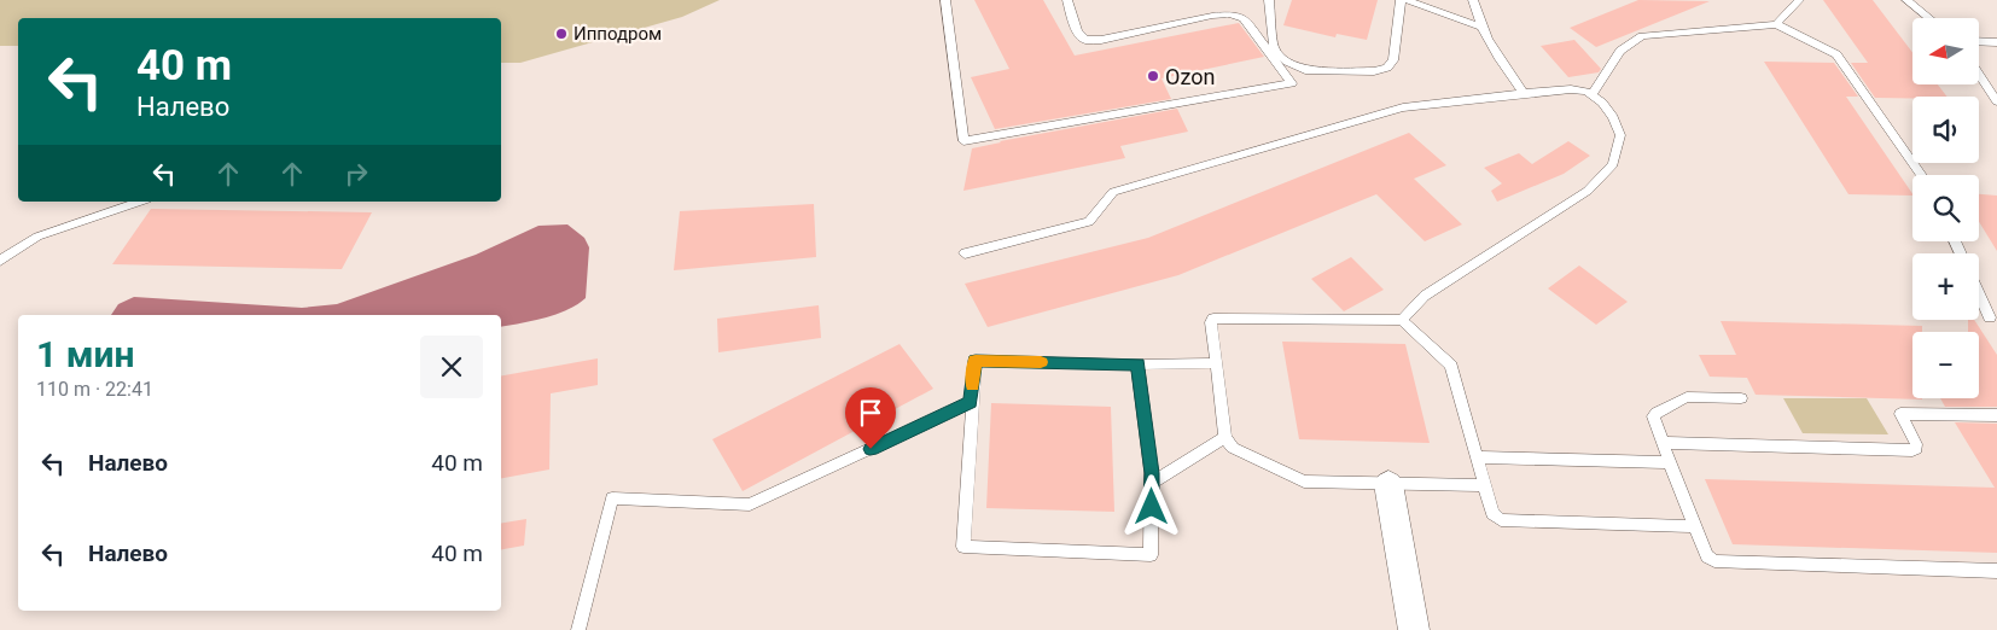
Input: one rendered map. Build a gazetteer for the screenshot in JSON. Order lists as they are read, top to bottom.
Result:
{
  "places": ["Ипподром", "Ozon"],
  "north": "left",
  "page": {
    "map_buttons": ["+", "−"],
    "turn": ["40 m", "Налево"],
    "heading": ["1 мин", "110 m · 22:41"],
    "list": [
      {
        "name": "Налево",
        "value": "40 m"
      },
      {
        "name": "Налево",
        "value": "40 m"
      }
    ]
  }
}
